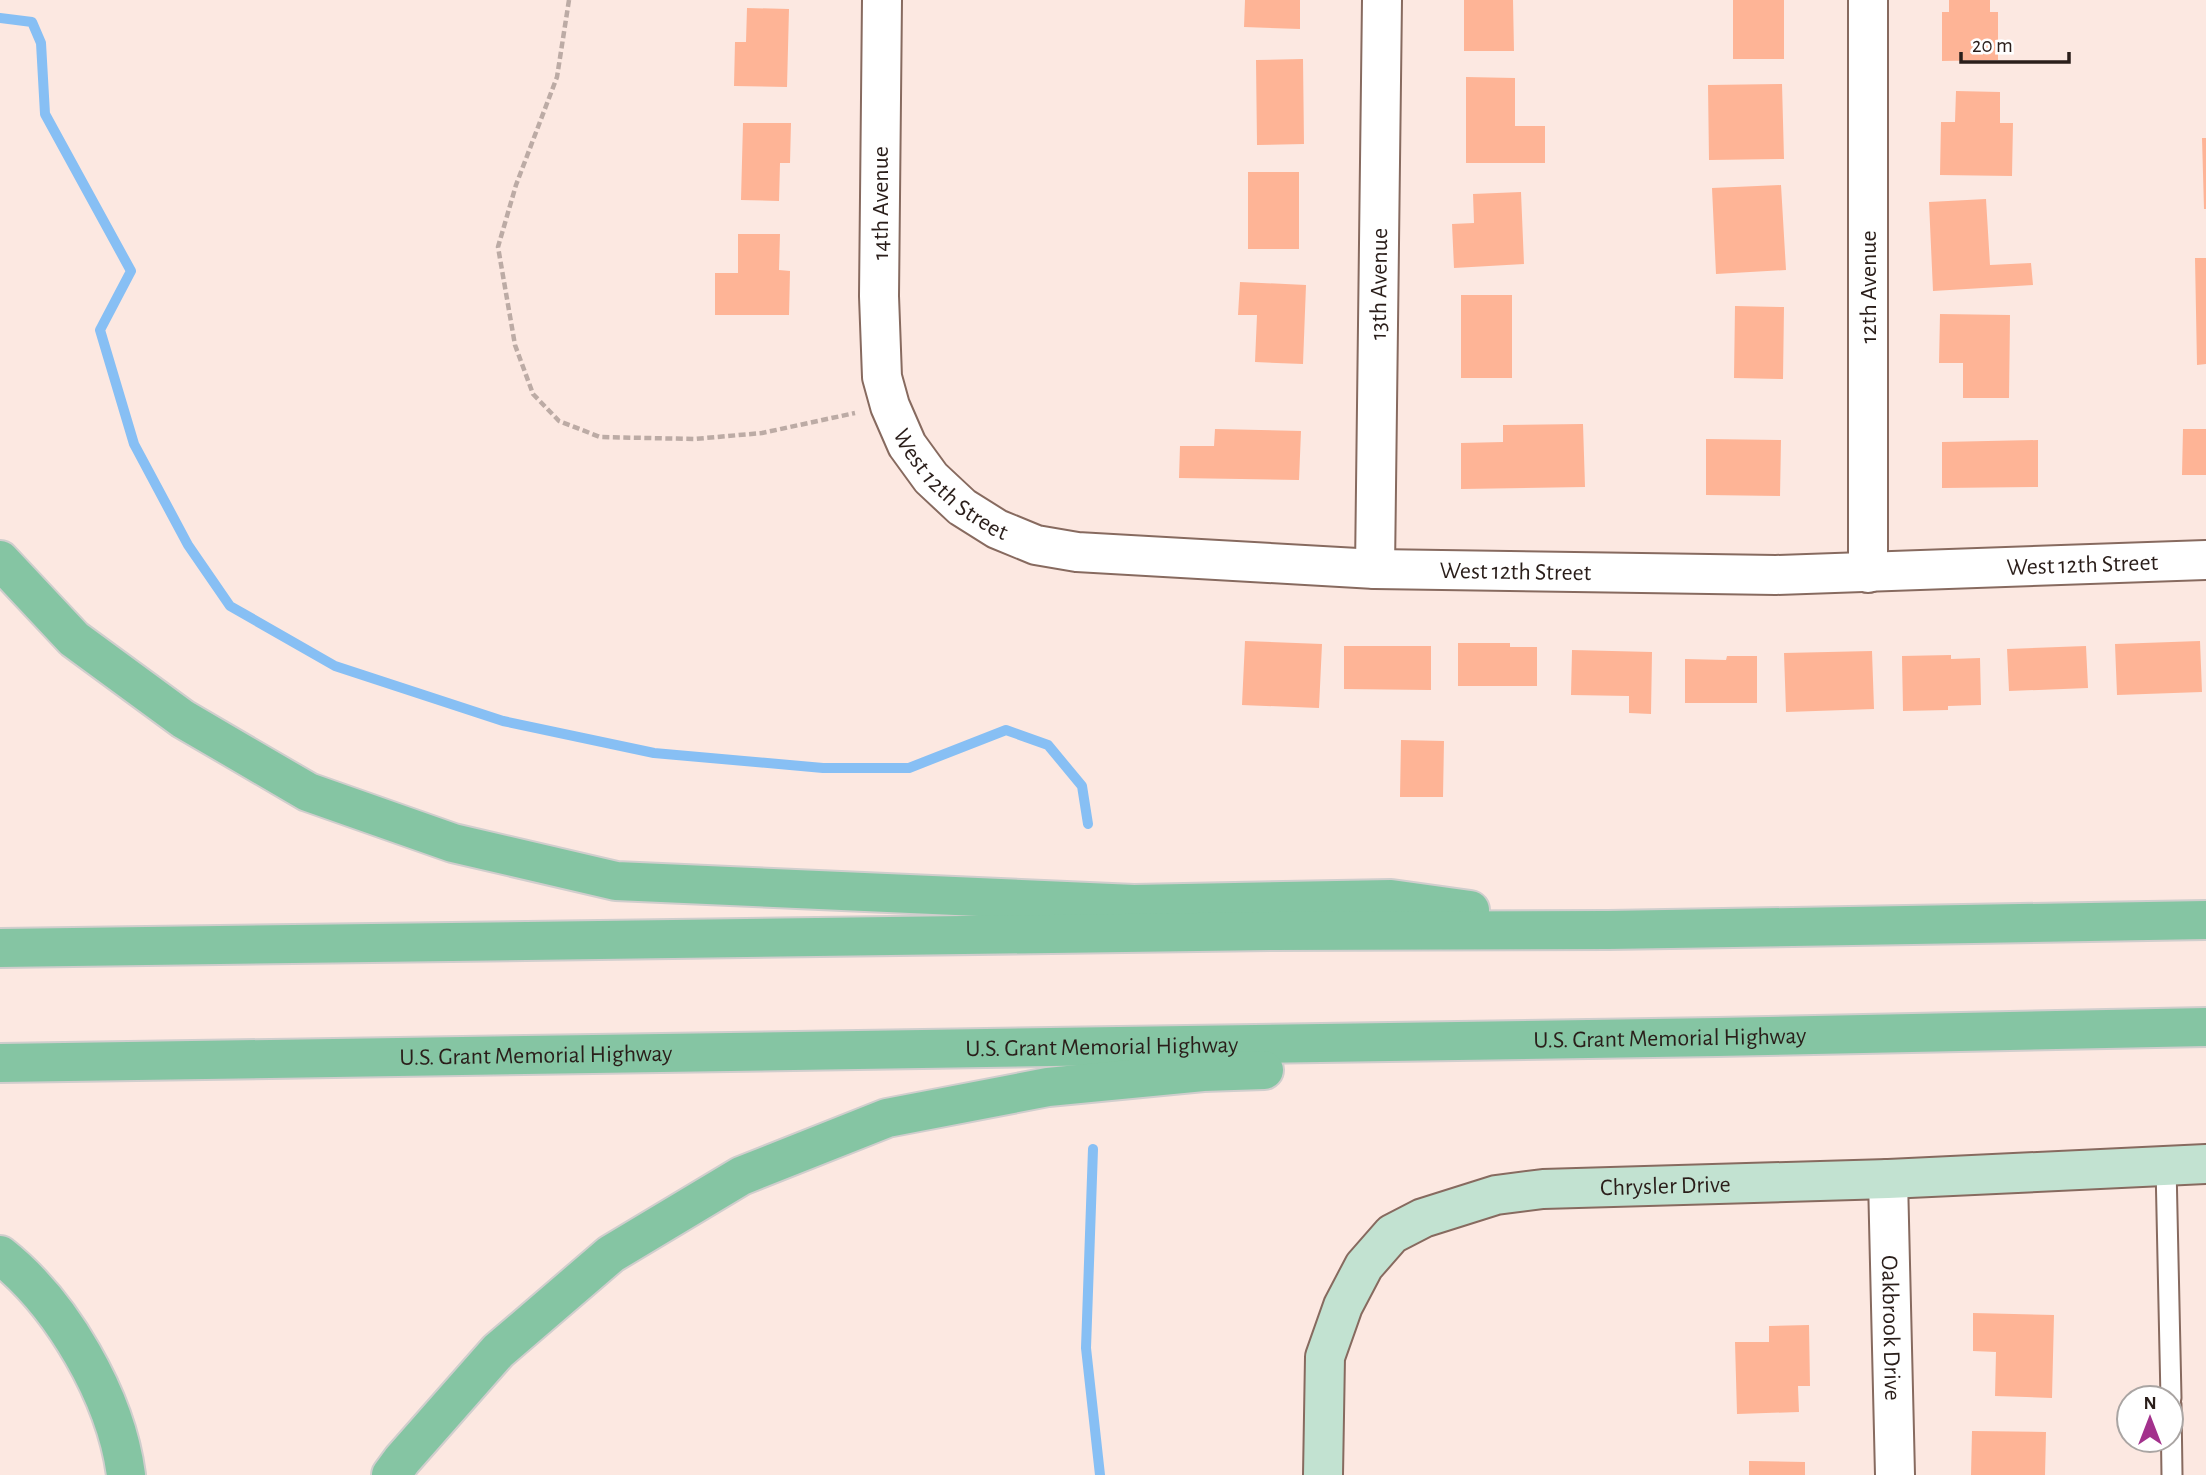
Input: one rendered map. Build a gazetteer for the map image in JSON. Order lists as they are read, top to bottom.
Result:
{
  "streets": {
    "main road": ["U.S. Grant Memorial Highway"],
    "street": [
      "14th Avenue",
      "13th Avenue",
      "12th Avenue",
      "West 12th Street",
      "Chrysler Drive",
      "Oakbrook Drive"
    ]
  },
  "crossings": [
    ["14th Avenue", "West 12th Street"],
    ["13th Avenue", "West 12th Street"],
    ["12th Avenue", "West 12th Street"],
    ["Chrysler Drive", "Oakbrook Drive"]
  ],
  "scale_bar": "20 m",
  "north": "top"
}
